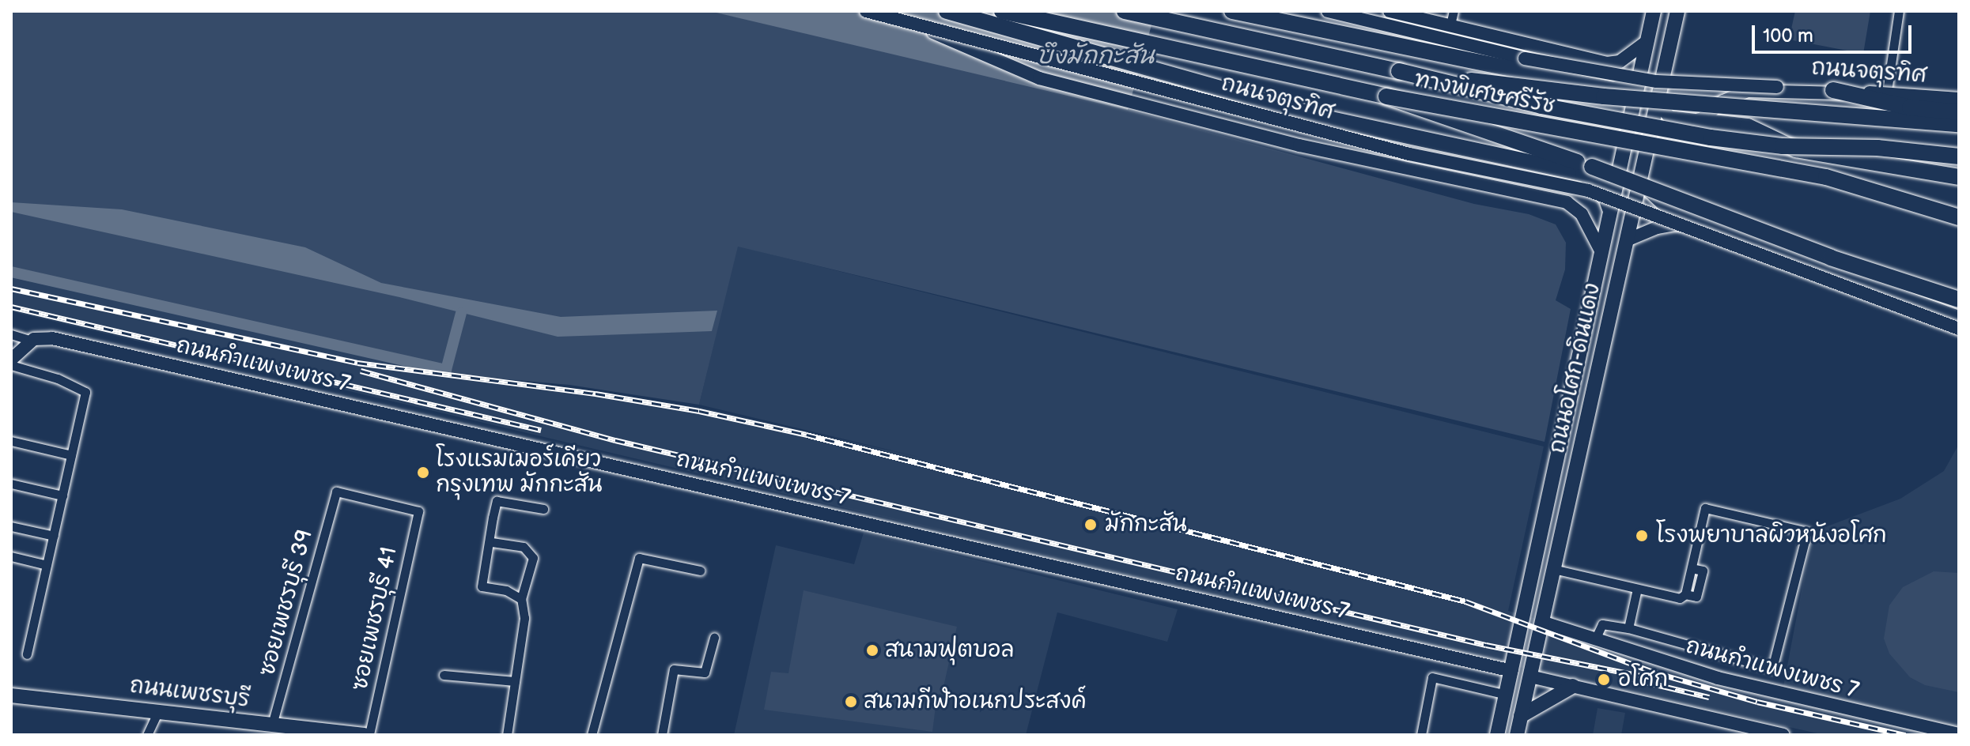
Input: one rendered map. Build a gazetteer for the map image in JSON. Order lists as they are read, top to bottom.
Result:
{
  "streets": {
    "highway": ["ทางพิเศษศรีรัช"],
    "main road": [
      "ถนนจตุรทิศ",
      "ถนนกำแพงเพชร 7",
      "ถนนอโศก-ดินแดง",
      "ถนนเพชรบุรี"
    ],
    "street": ["ซอยเพชรบุรี 39", "ซอยเพชรบุรี 41"]
  },
  "crossings": [
    ["ถนนกำแพงเพชร 7", "ถนนอโศก-ดินแดง"],
    ["ซอยเพชรบุรี 39", "ซอยเพชรบุรี 41"],
    ["ซอยเพชรบุรี 39", "ถนนเพชรบุรี"]
  ],
  "water": ["บึงมักกะสัน"],
  "places": [
    "โรงแรมเมอร์เคียว กรุงเทพ มักกะสัน",
    "มักกะสัน",
    "โรงพยาบาลผิวหนังอโศก",
    "สนามฟุตบอล",
    "อโศก",
    "สนามกีฬาอเนกประสงค์"
  ],
  "scale_bar": "100 m"
}
